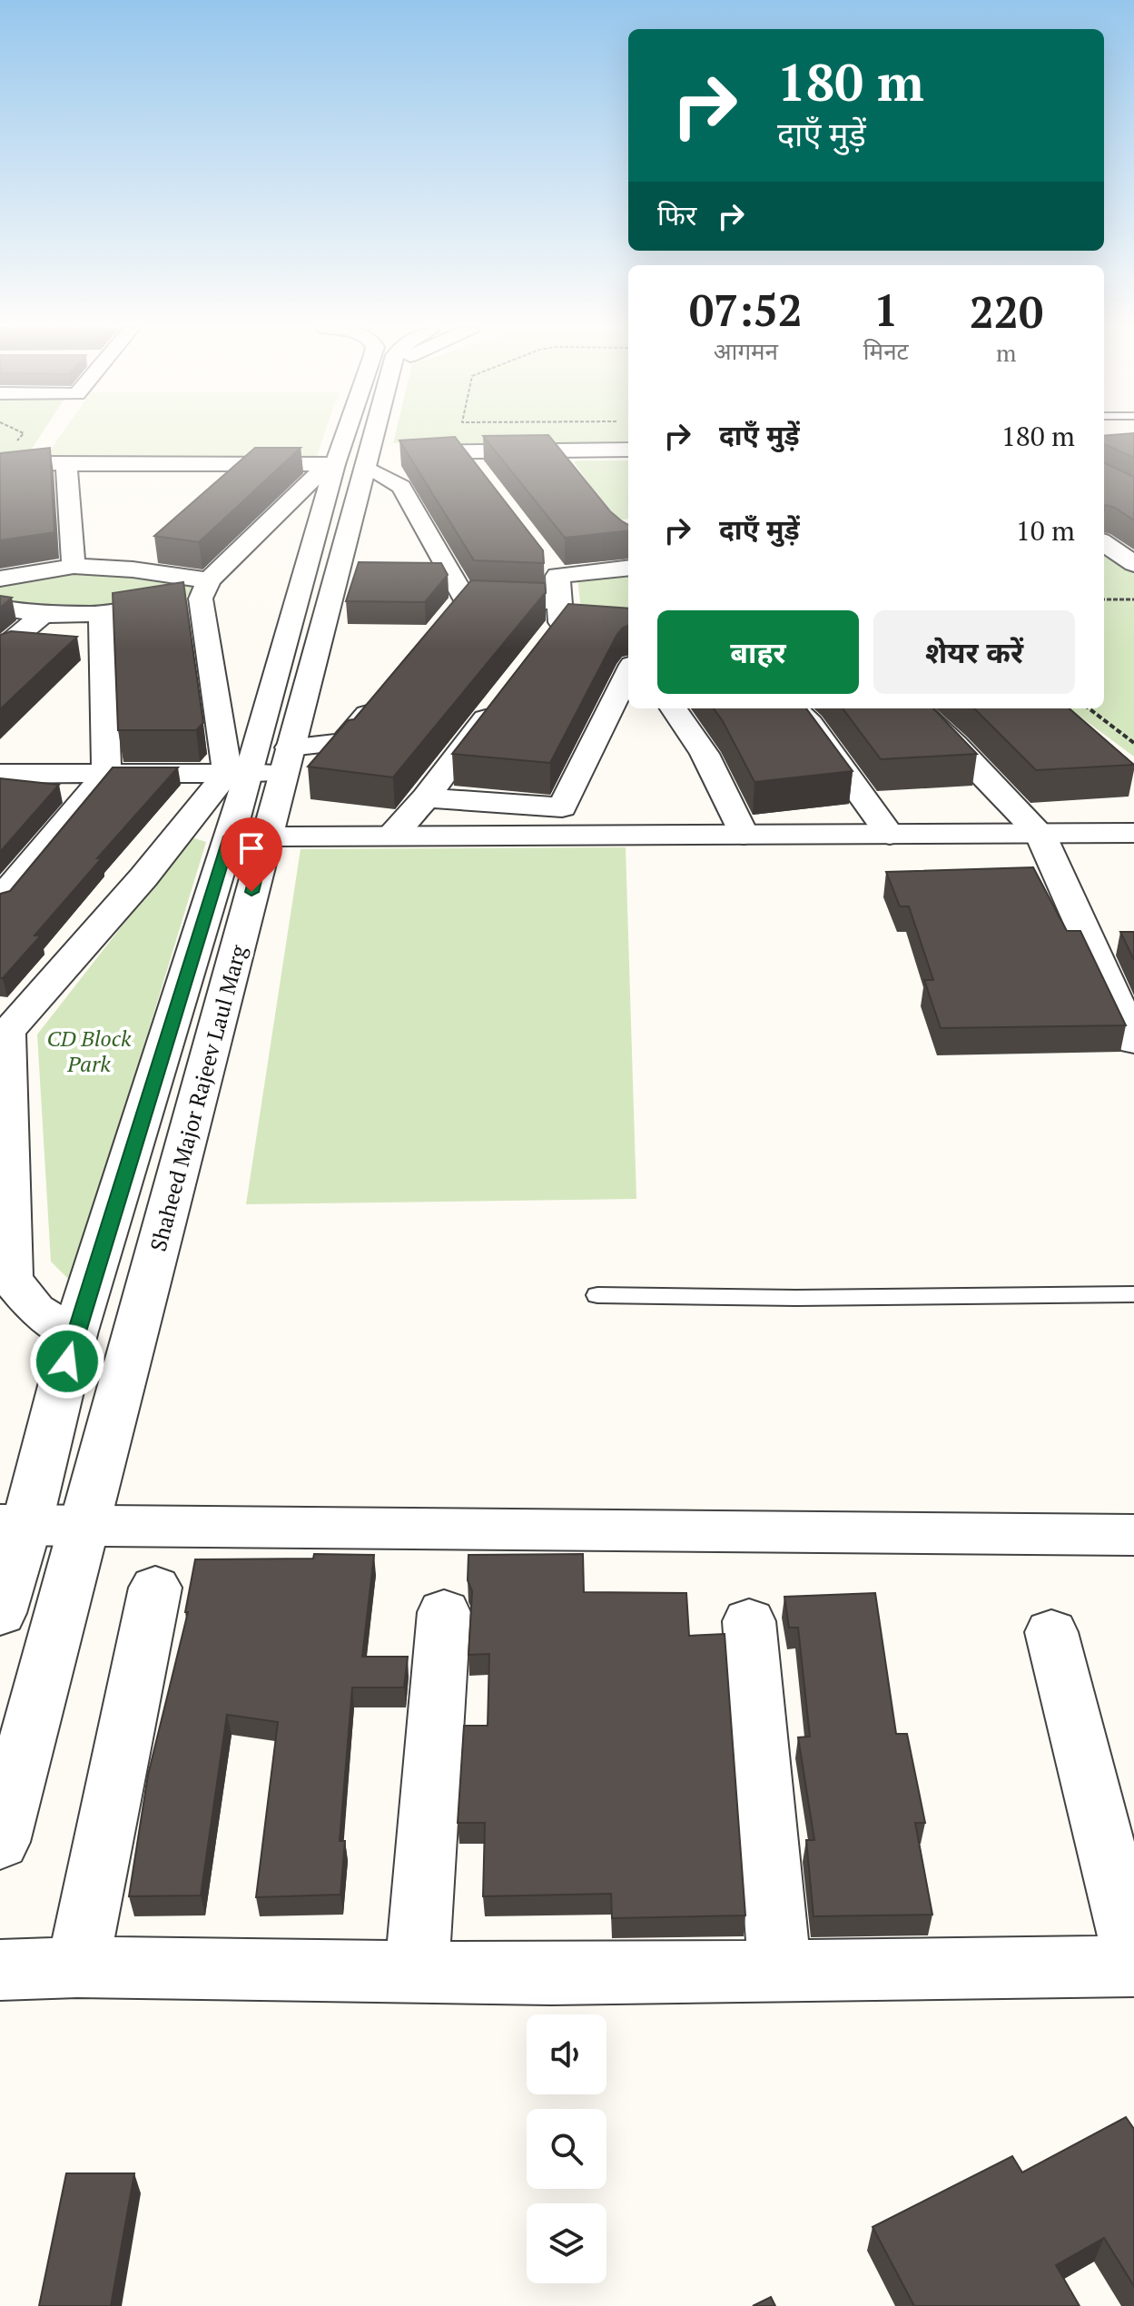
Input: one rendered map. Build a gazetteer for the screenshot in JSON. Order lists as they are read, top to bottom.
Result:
{
  "streets": {
    "street": ["Shaheed Major Rajeev Laul Marg"]
  },
  "parks": ["CD Block Park"],
  "page": {
    "turn": ["180 m", "दाएँ मुड़ें"],
    "then": "फिर",
    "eta": [
      "07:52",
      "आगमन",
      "1",
      "मिनट",
      "220",
      "m"
    ],
    "list": [
      {
        "name": "दाएँ मुड़ें",
        "value": "180 m"
      },
      {
        "name": "दाएँ मुड़ें",
        "value": "10 m"
      }
    ],
    "buttons": ["बाहर", "शेयर करें"]
  }
}
